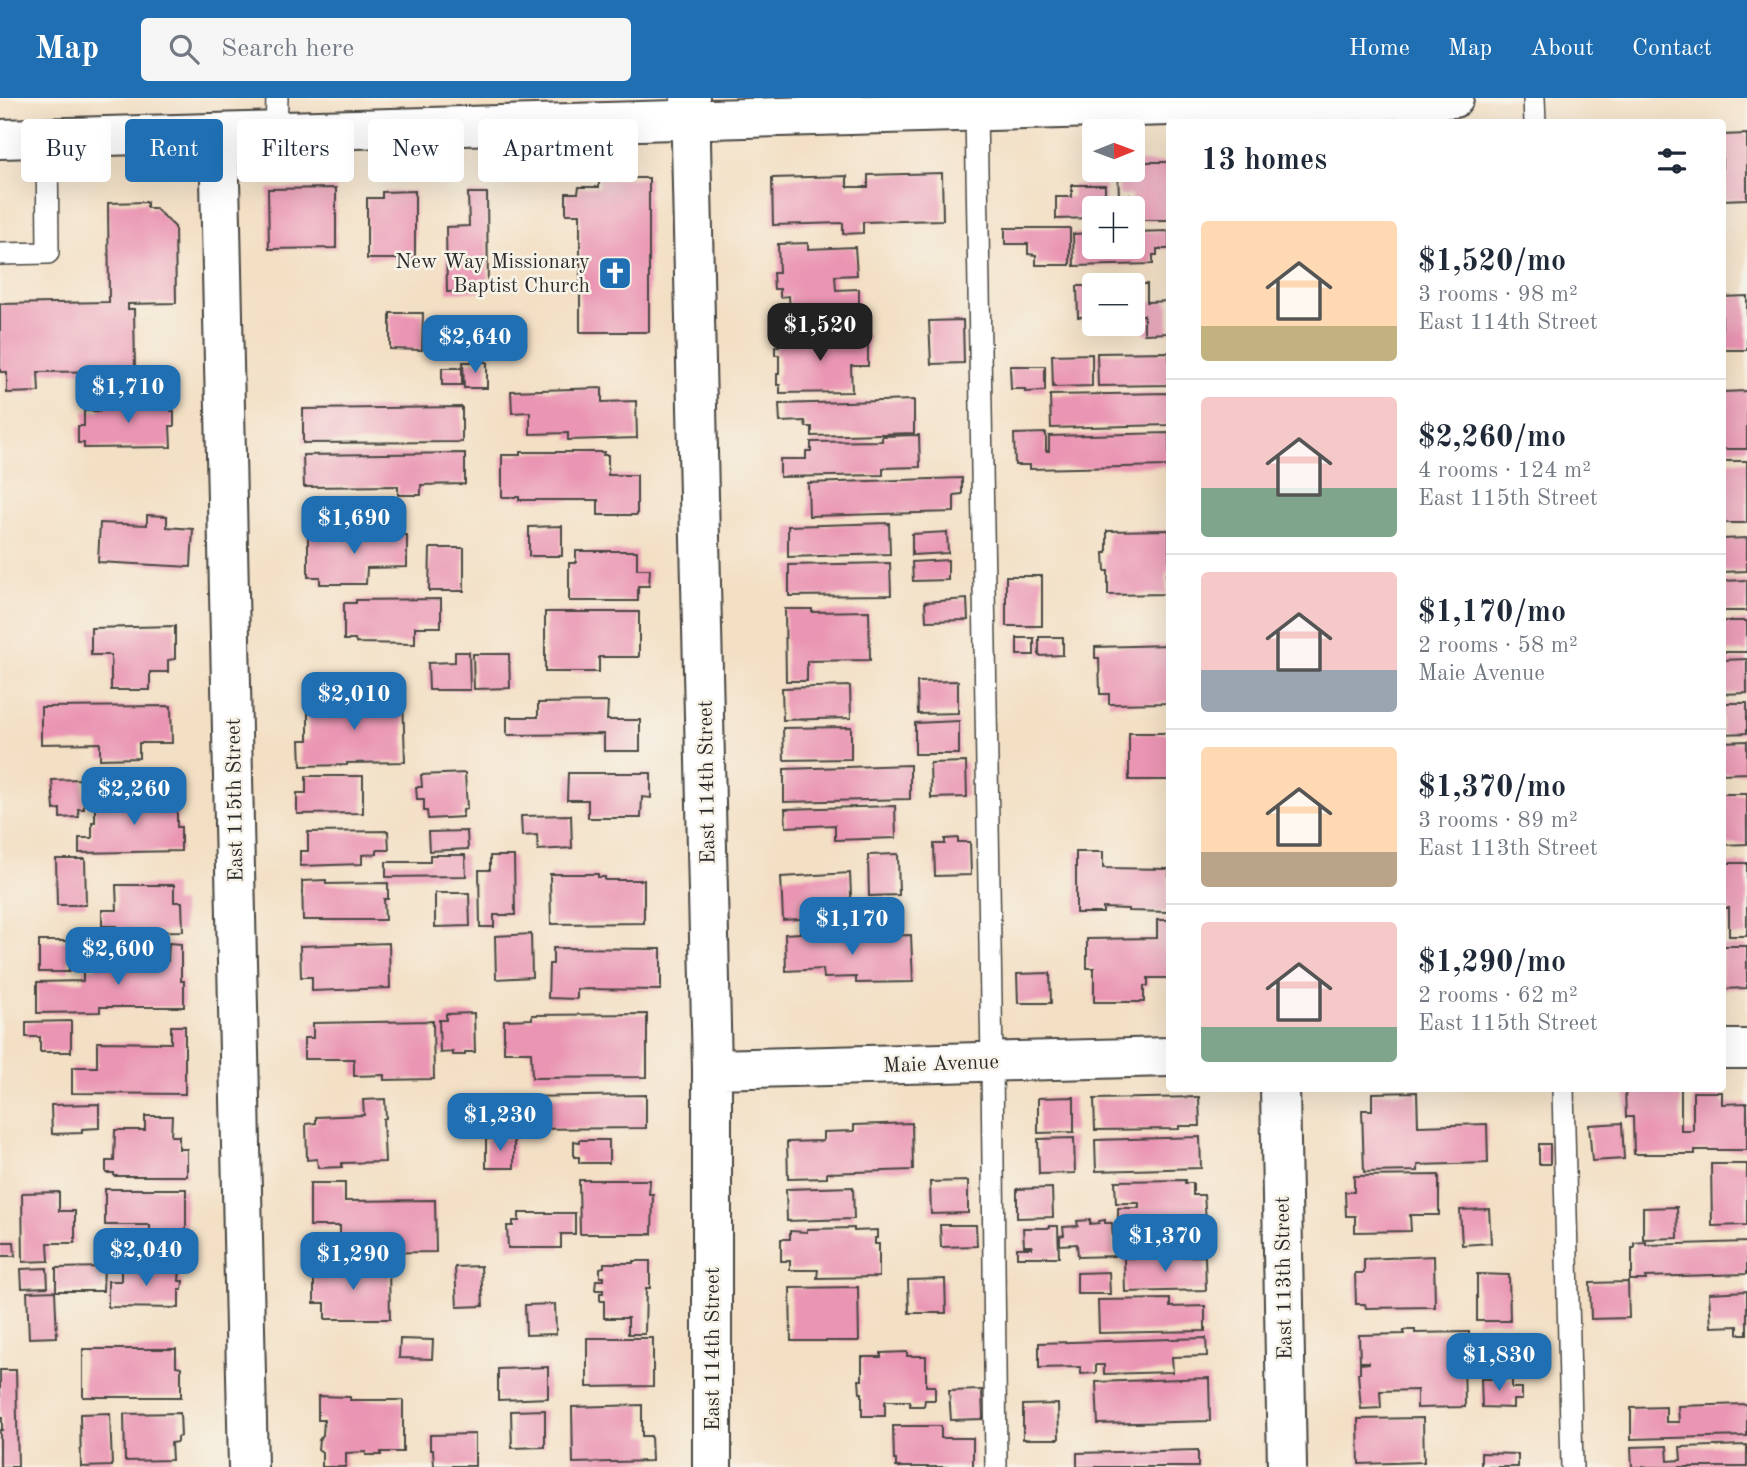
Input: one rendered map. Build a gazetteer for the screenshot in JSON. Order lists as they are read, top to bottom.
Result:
{
  "streets": {
    "street": [
      "East 114th Street",
      "East 115th Street",
      "Maie Avenue",
      "East 113th Street"
    ]
  },
  "crossings": [
    ["East 114th Street", "Maie Avenue"]
  ],
  "places": {
    "church": ["New Way Missionary Baptist Church"]
  },
  "north": "right",
  "page": {
    "header": "Map",
    "search": "Search here",
    "nav": [
      "Home",
      "Map",
      "About",
      "Contact"
    ],
    "map_buttons": ["+", "−"],
    "chip": [
      "Buy",
      "Rent",
      "Filters",
      "New",
      "Apartment"
    ],
    "heading": "13 homes",
    "list": [
      {
        "name": "$1,520/mo",
        "note": "3 rooms · 98 m² · East 114th Street"
      },
      {
        "name": "$2,260/mo",
        "note": "4 rooms · 124 m² · East 115th Street"
      },
      {
        "name": "$1,170/mo",
        "note": "2 rooms · 58 m² · Maie Avenue"
      },
      {
        "name": "$1,370/mo",
        "note": "3 rooms · 89 m² · East 113th Street"
      },
      {
        "name": "$1,290/mo",
        "note": "2 rooms · 62 m² · East 115th Street"
      }
    ],
    "price": [
      "$1,520",
      "$2,640",
      "$1,710",
      "$1,690",
      "$2,010",
      "$2,260",
      "$1,170",
      "$2,600",
      "$1,230",
      "$1,370",
      "$2,040",
      "$1,290",
      "$1,830"
    ]
  }
}
